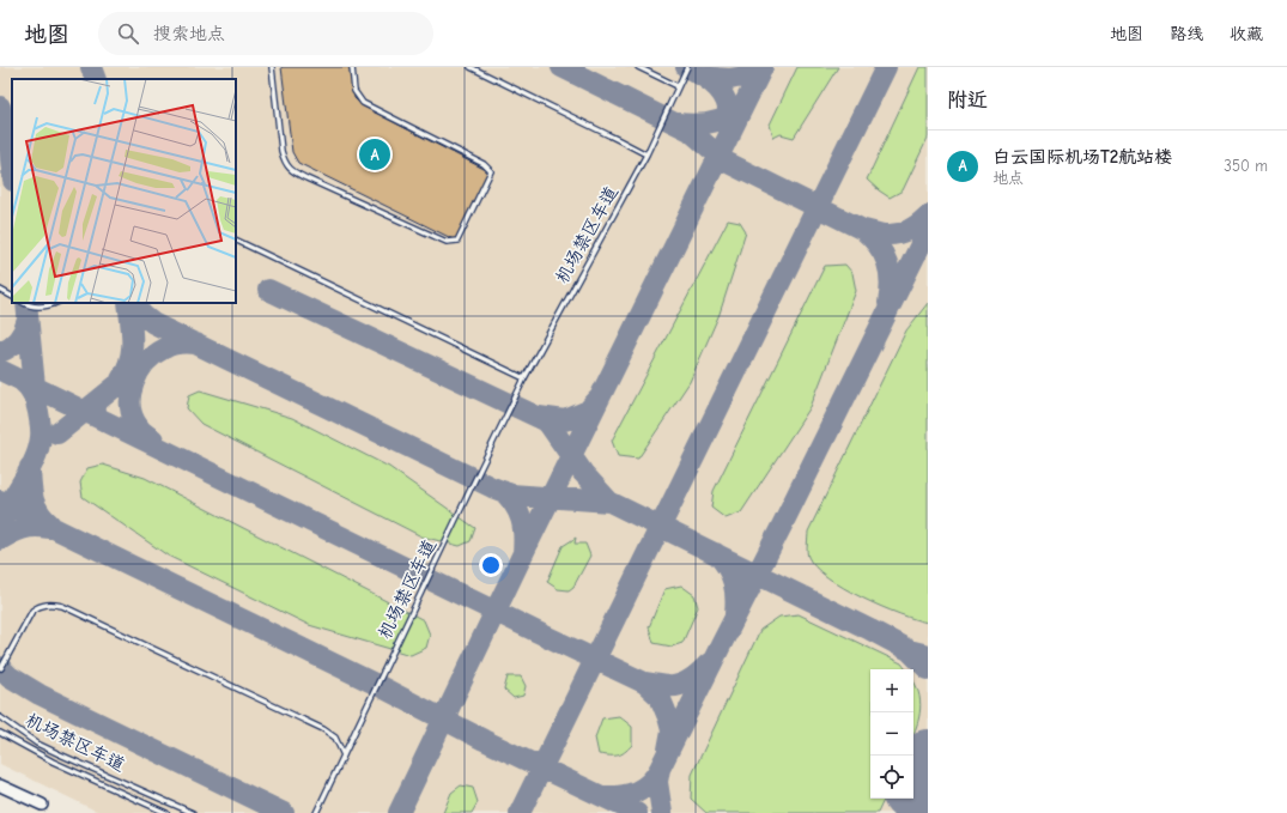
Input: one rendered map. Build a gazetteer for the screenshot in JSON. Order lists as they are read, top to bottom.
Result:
{
  "streets": {
    "lane": ["机场禁区车道"]
  },
  "page": {
    "header": "地图",
    "search": "搜索地点",
    "nav": ["地图", "路线", "收藏"],
    "heading": "附近",
    "list": [
      {
        "mark": "A",
        "name": "白云国际机场T2航站楼",
        "note": "地点",
        "value": "350 m"
      }
    ],
    "pins": "A",
    "map_buttons": ["+", "−"]
  }
}
